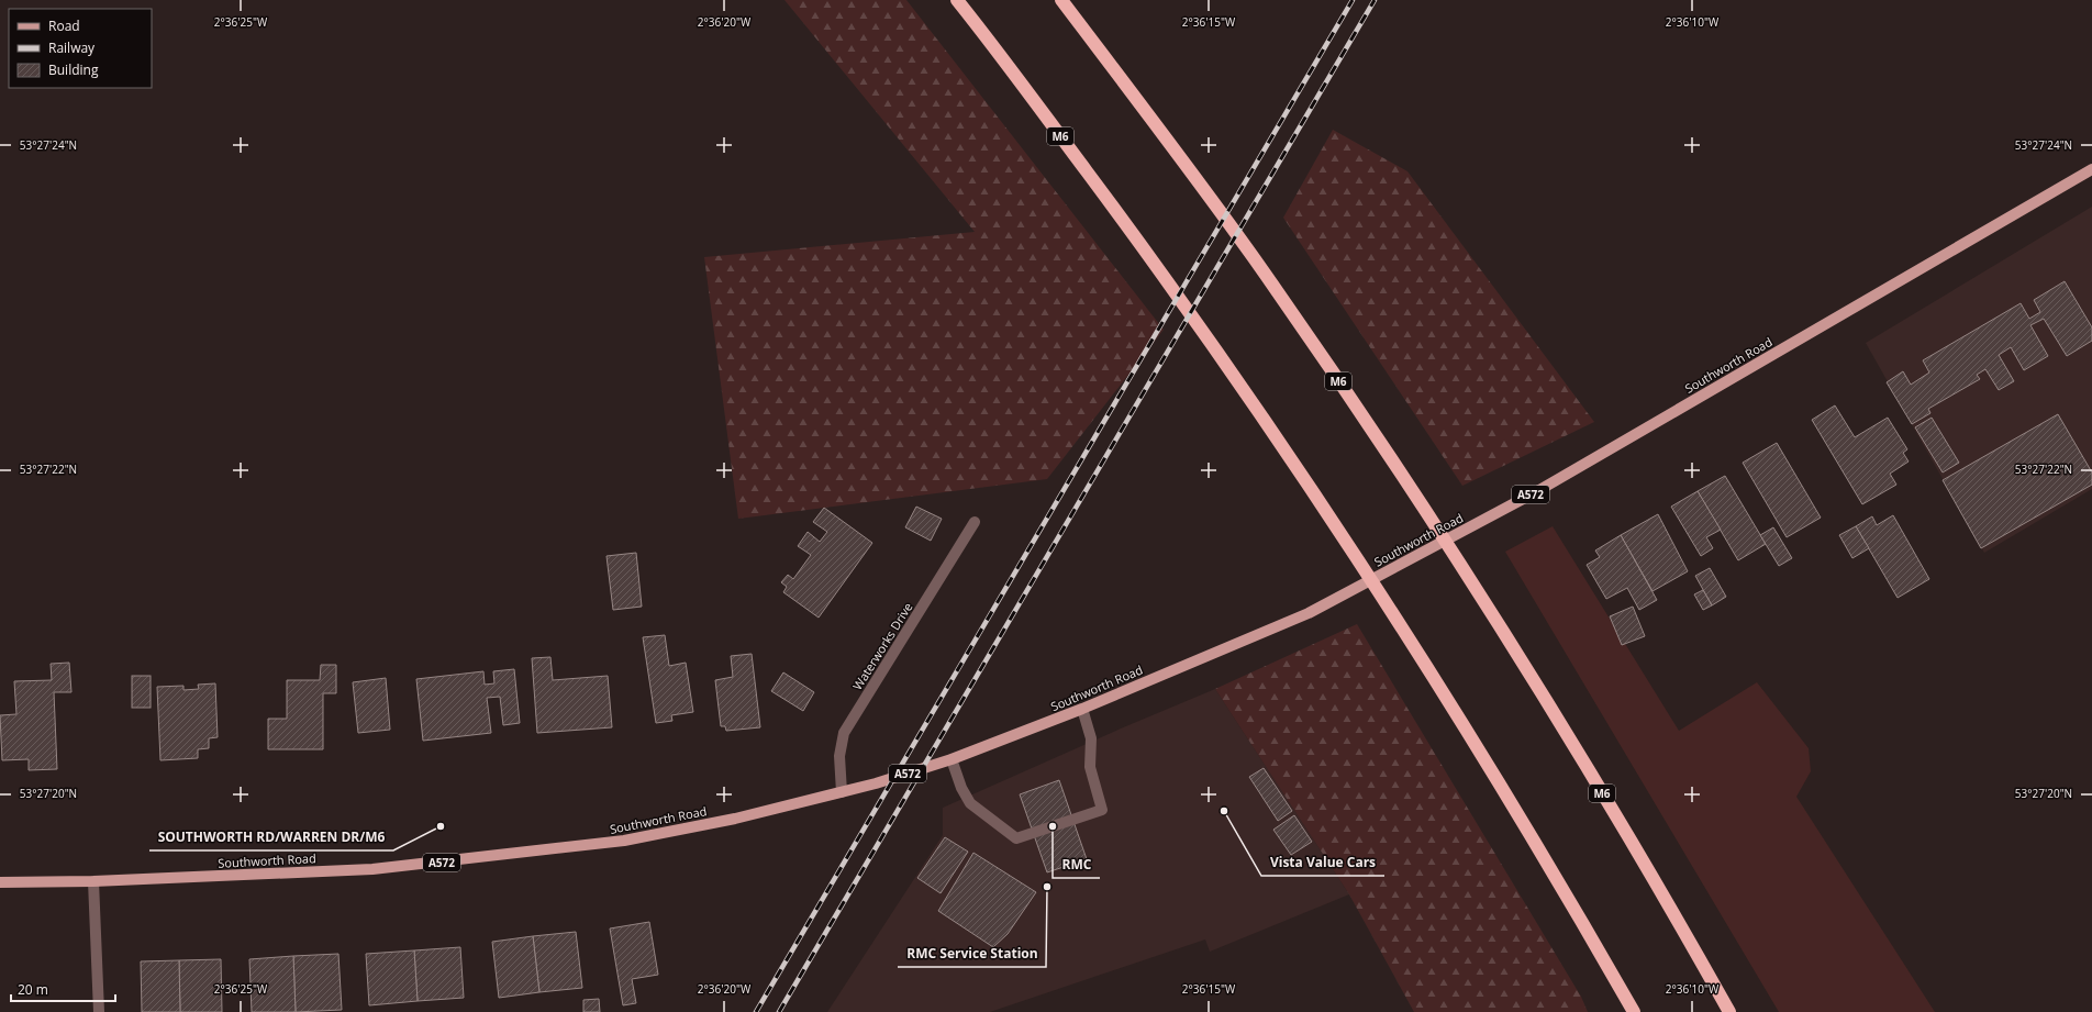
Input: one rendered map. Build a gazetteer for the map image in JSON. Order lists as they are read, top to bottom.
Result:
{
  "streets": {
    "highway": ["M6"],
    "main road": ["Southworth Road", "A572"],
    "street": ["Waterworks Drive"]
  },
  "crossings": [
    ["Southworth Road", "Waterworks Drive"]
  ],
  "places": [
    "Vista Value Cars",
    "SOUTHWORTH RD/WARREN DR/M6",
    "RMC",
    "RMC Service Station"
  ],
  "legend": ["Road", "Railway", "Building"],
  "scale_bar": "20 m",
  "coordinates": [
    "2°36'25\"W",
    "2°36'20\"W",
    "2°36'15\"W",
    "2°36'10\"W",
    "53°27'24\"N",
    "53°27'22\"N",
    "53°27'20\"N"
  ]
}
